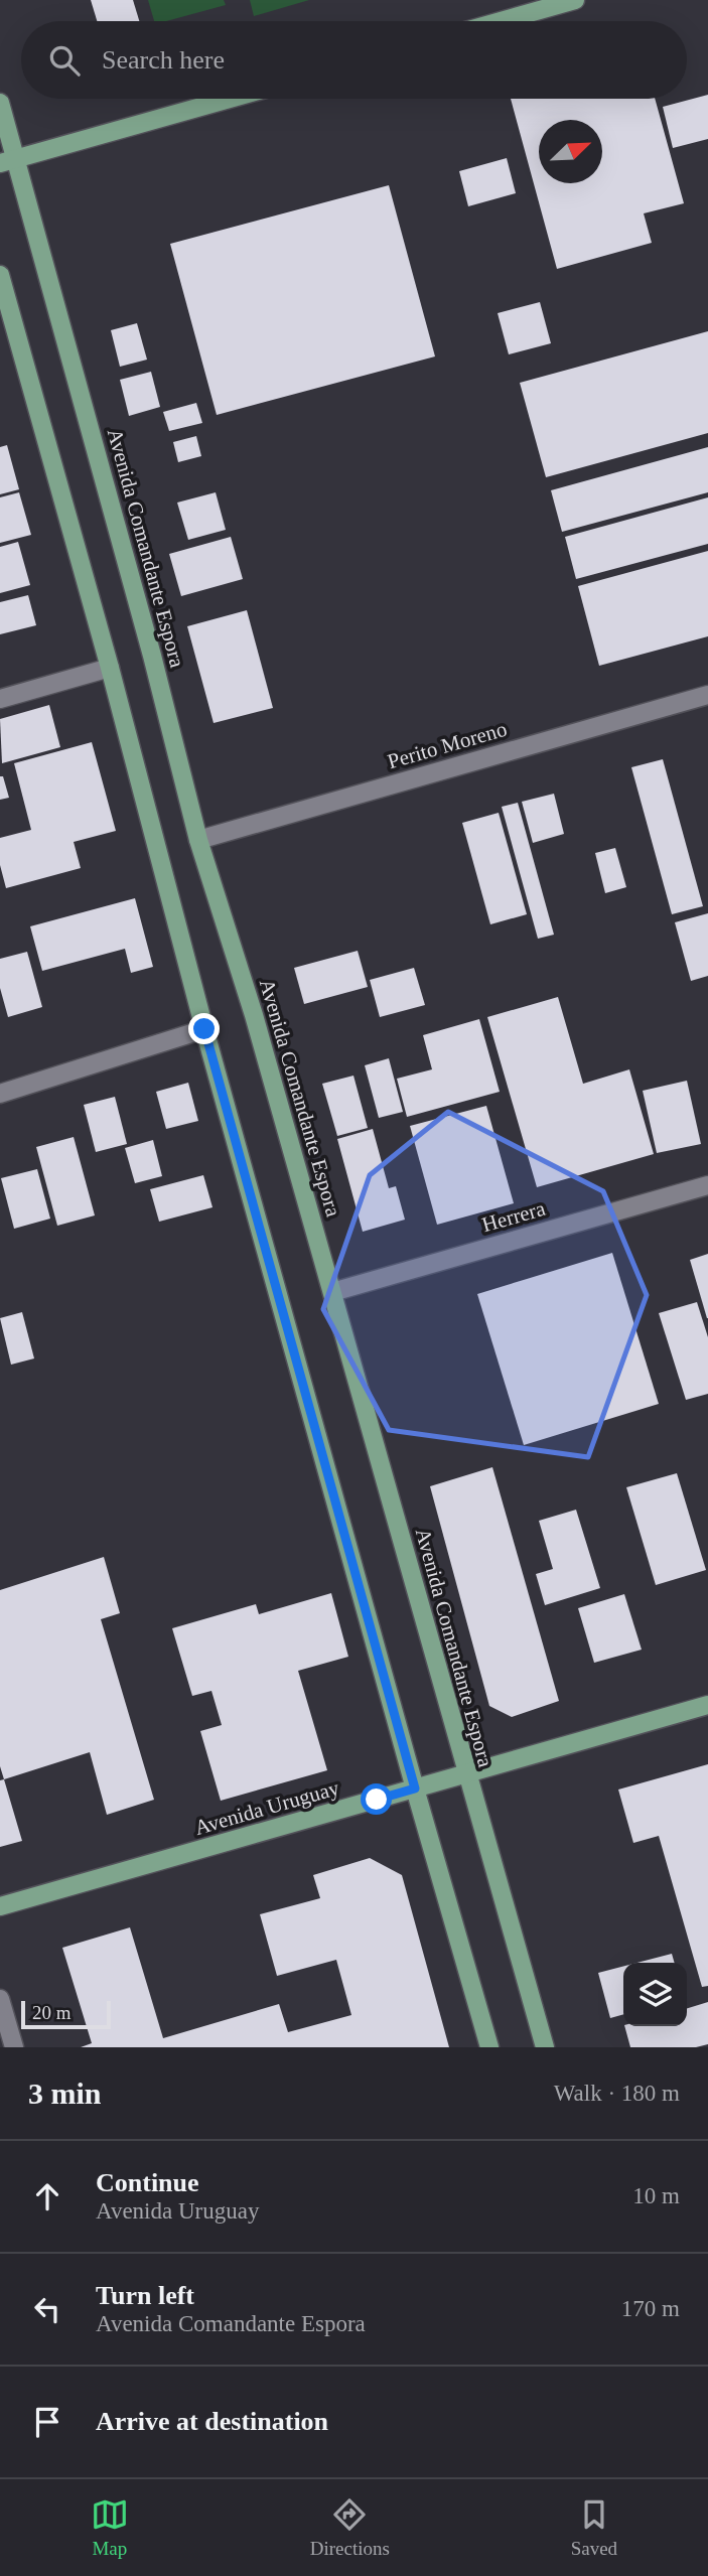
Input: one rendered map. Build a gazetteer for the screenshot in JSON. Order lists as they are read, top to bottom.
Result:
{
  "streets": {
    "main road": ["Avenida Comandante Espora", "Avenida Uruguay"],
    "street": ["Perito Moreno", "Herrera"]
  },
  "crossings": [
    ["Avenida Comandante Espora", "Perito Moreno"],
    ["Avenida Comandante Espora", "Herrera"],
    ["Avenida Comandante Espora", "Avenida Uruguay"]
  ],
  "scale_bar": "20 m",
  "north": "top right",
  "page": {
    "search": "Search here",
    "scale": "20 m",
    "heading": ["3 min", "Walk · 180 m"],
    "list": [
      ["Continue", "Avenida Uruguay", "10 m"],
      ["Turn left", "Avenida Comandante Espora", "170 m"],
      "Arrive at destination"
    ],
    "nav": ["Map", "Directions", "Saved"]
  }
}
